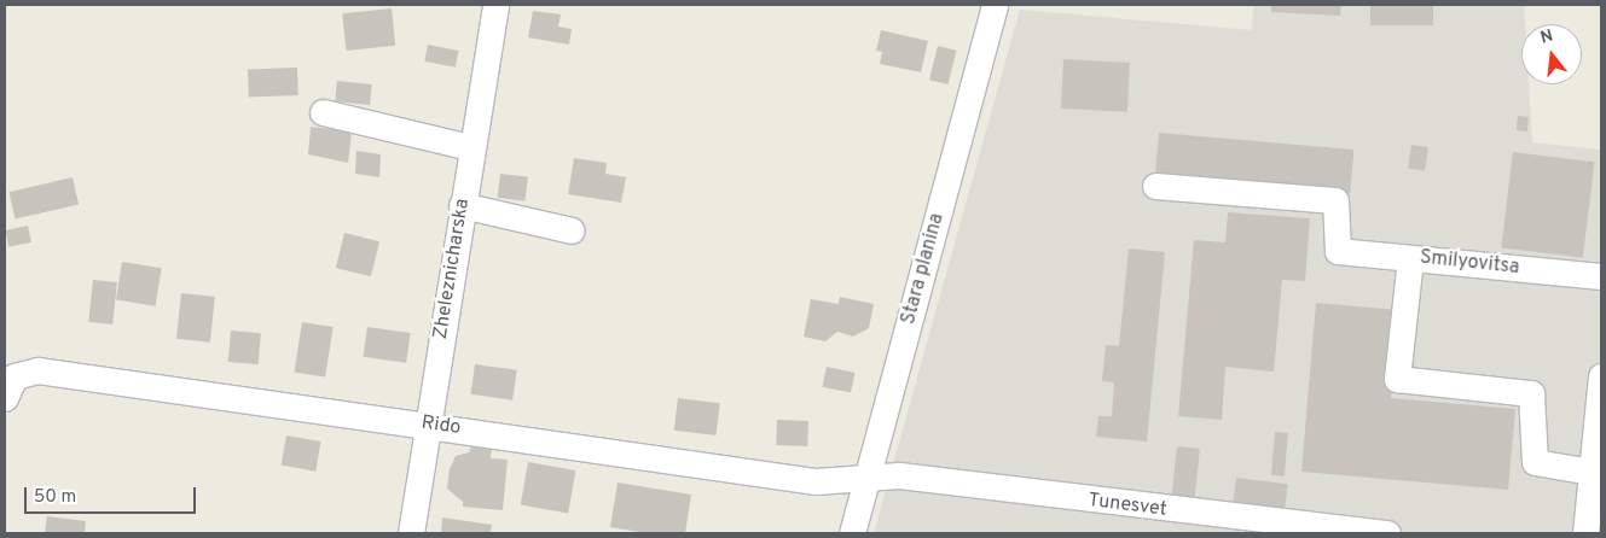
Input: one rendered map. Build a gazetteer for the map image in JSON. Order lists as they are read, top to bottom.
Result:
{
  "streets": {
    "street": [
      "Smilyovitsa",
      "Zheleznicharska",
      "Stara planina",
      "Rido",
      "Tunesvet"
    ]
  },
  "crossings": [
    ["Zheleznicharska", "Rido"],
    ["Stara planina", "Rido"],
    ["Stara planina", "Tunesvet"],
    ["Rido", "Tunesvet"]
  ],
  "scale_bar": "50 m",
  "north": "top"
}
